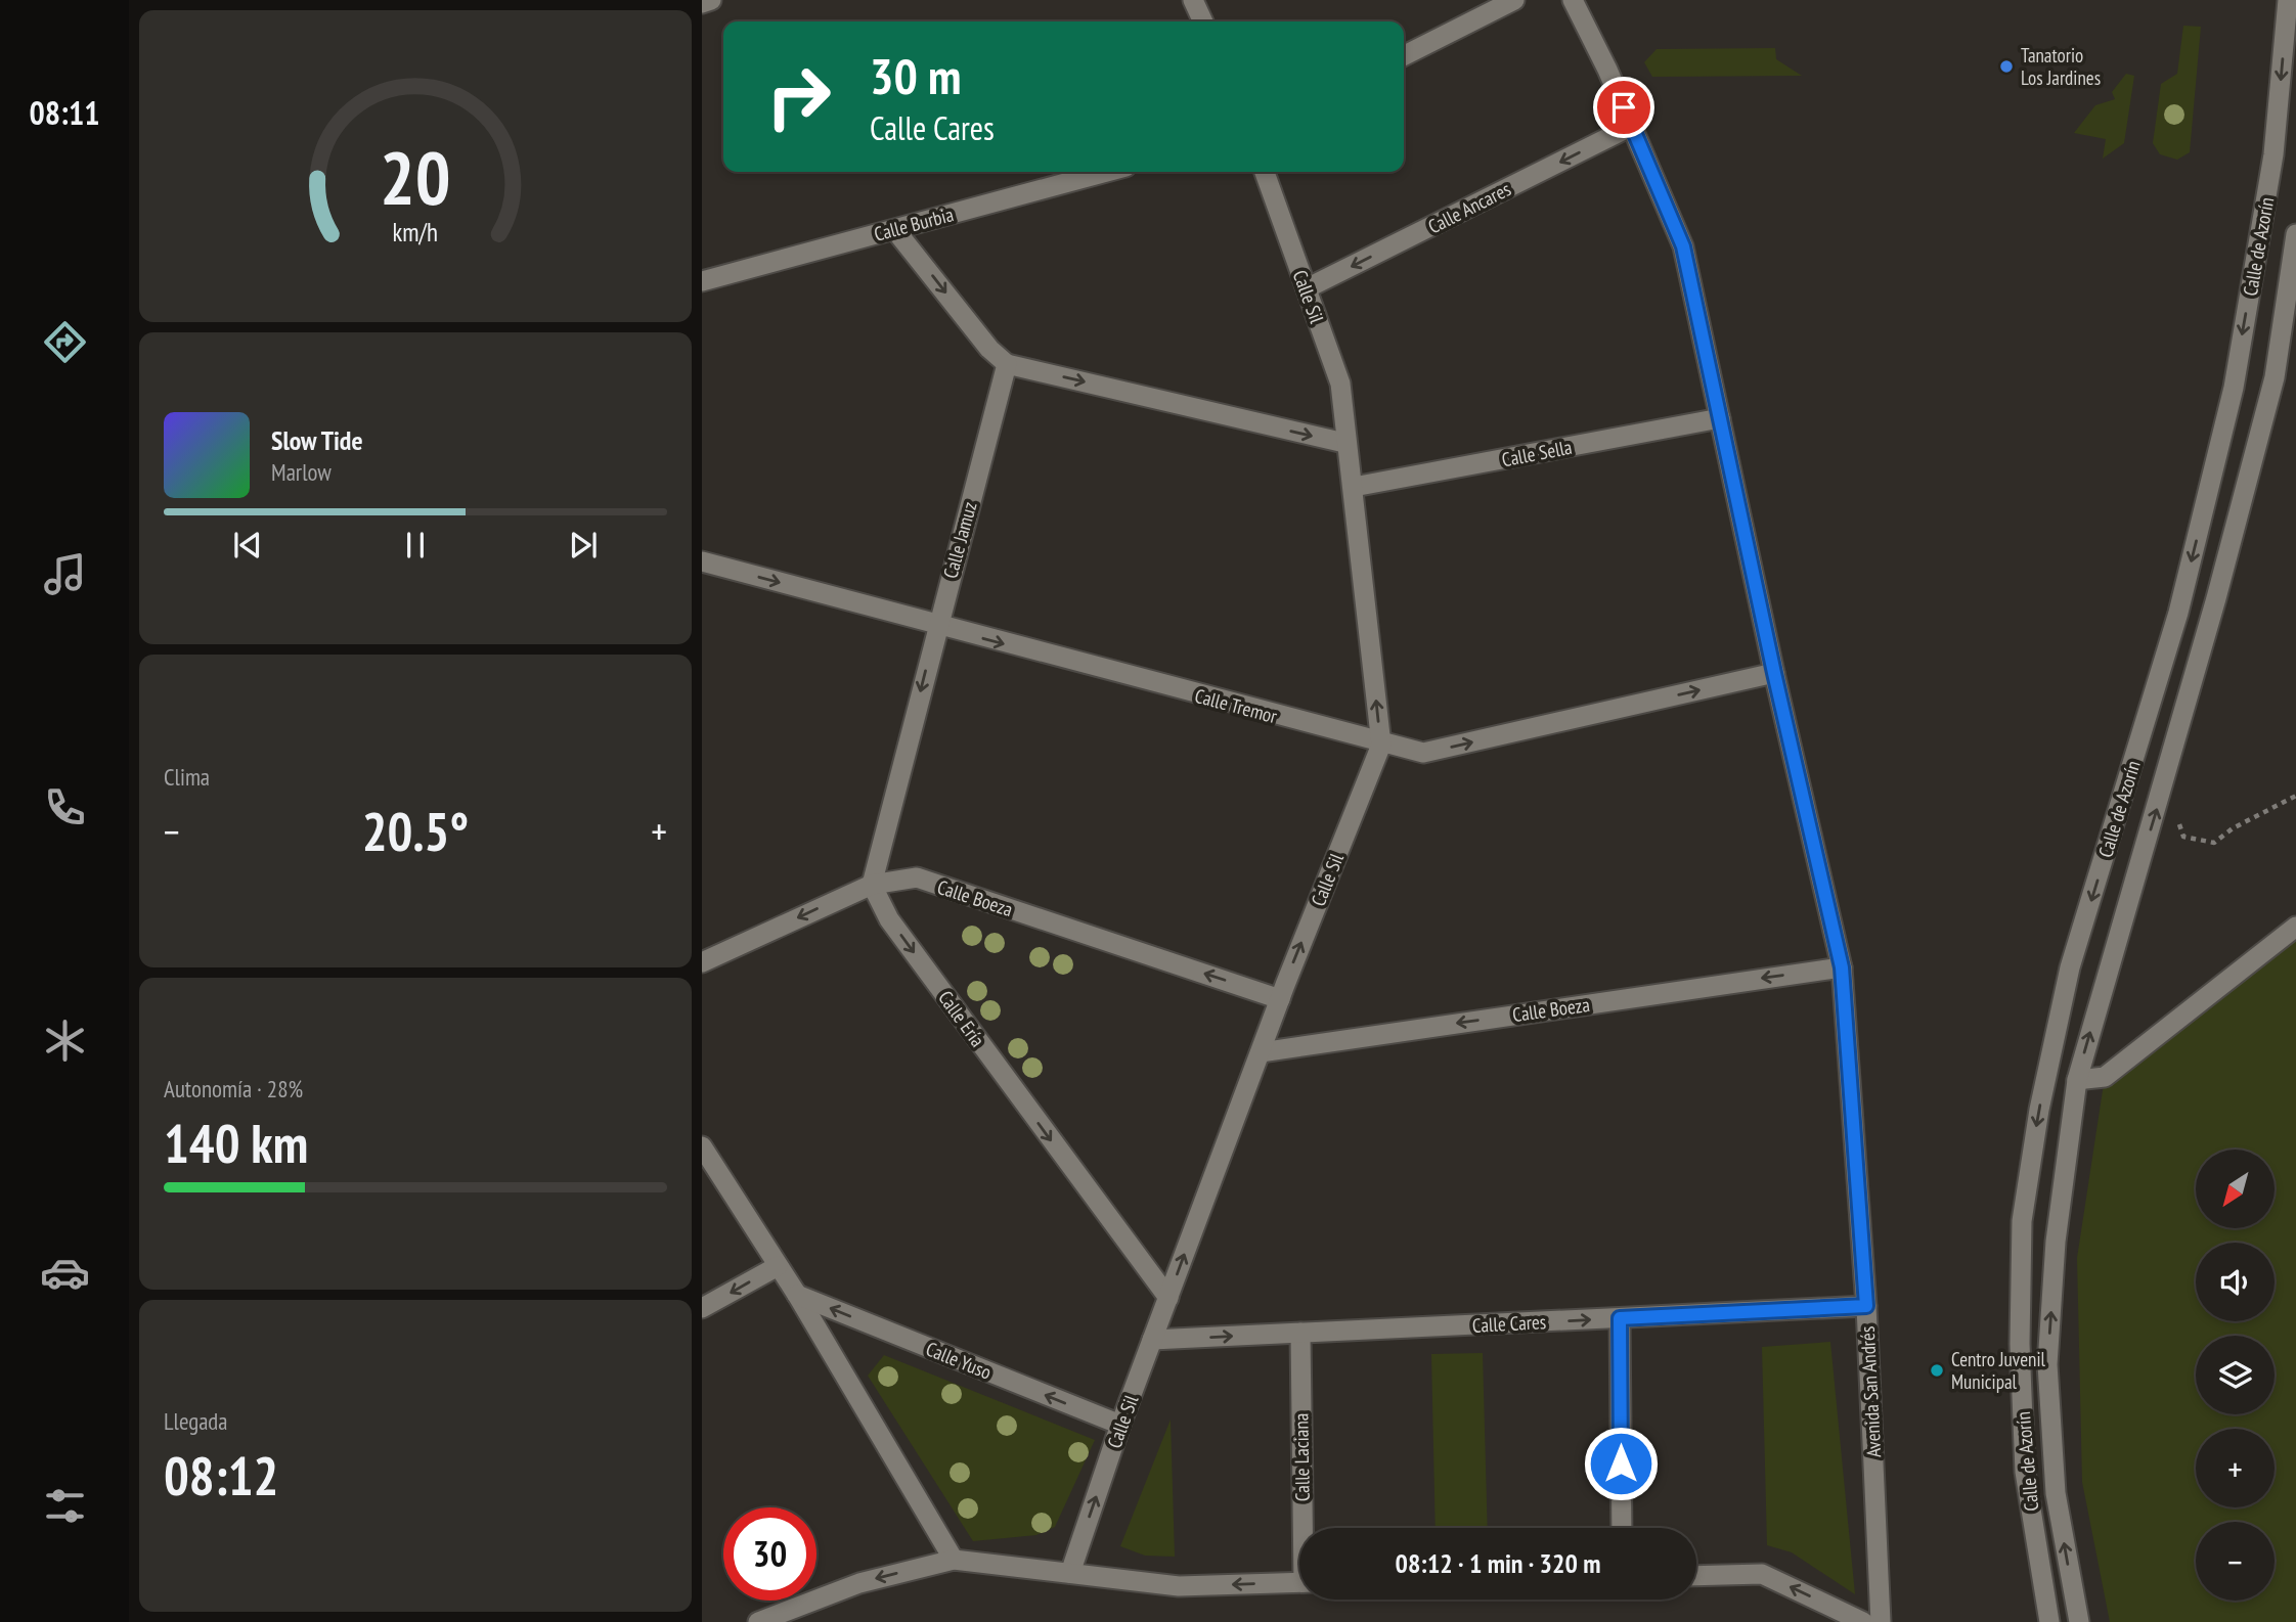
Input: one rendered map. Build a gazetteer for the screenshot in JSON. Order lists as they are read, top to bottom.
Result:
{
  "streets": {
    "street": [
      "Calle Ancares",
      "Calle Burbia",
      "Calle de Azorín",
      "Calle Sil",
      "Calle Sella",
      "Calle Jamuz",
      "Calle Tremor",
      "Calle Boeza",
      "Calle Ería",
      "Calle Cares",
      "Calle Yuso",
      "Avenida San Andrés",
      "Calle Laciana"
    ]
  },
  "crossings": [
    ["Calle Ancares", "Calle Sil"],
    ["Calle Ancares", "Avenida San Andrés"],
    ["Calle Sil", "Calle Sella"],
    ["Calle Sil", "Calle Tremor"],
    ["Calle Sil", "Calle Boeza"],
    ["Calle Sil", "Calle Ería"],
    ["Calle Sil", "Calle Cares"],
    ["Calle Sil", "Calle Yuso"],
    ["Calle Sella", "Avenida San Andrés"],
    ["Calle Jamuz", "Calle Tremor"],
    ["Calle Jamuz", "Calle Boeza"],
    ["Calle Jamuz", "Calle Ería"],
    ["Calle Tremor", "Avenida San Andrés"],
    ["Calle Boeza", "Calle Ería"],
    ["Calle Boeza", "Avenida San Andrés"],
    ["Calle Cares", "Avenida San Andrés"],
    ["Calle Cares", "Calle Laciana"]
  ],
  "one_way": [
    "Calle Sil",
    "Calle Jamuz",
    "Calle Tremor",
    "Calle Boeza",
    "Calle Ería",
    "Calle Cares",
    "Calle Yuso"
  ],
  "places": ["Tanatorio Los Jardines", "Centro Juvenil Municipal"],
  "north": "bottom left",
  "page": {
    "tabs": "08:11",
    "turn": ["30 m", "Calle Cares"],
    "song": ["Slow Tide", "Marlow"],
    "tile": [
      "Clima",
      ["Autonomía · 28%", "140 km"],
      ["Llegada", "08:12"]
    ],
    "heat": ["−", "20.5°", "+"],
    "map_buttons": ["+", "−"],
    "limit": "30",
    "trip": "08:12 · 1 min · 320 m",
    "gauge": ["20", "km/h"]
  }
}
